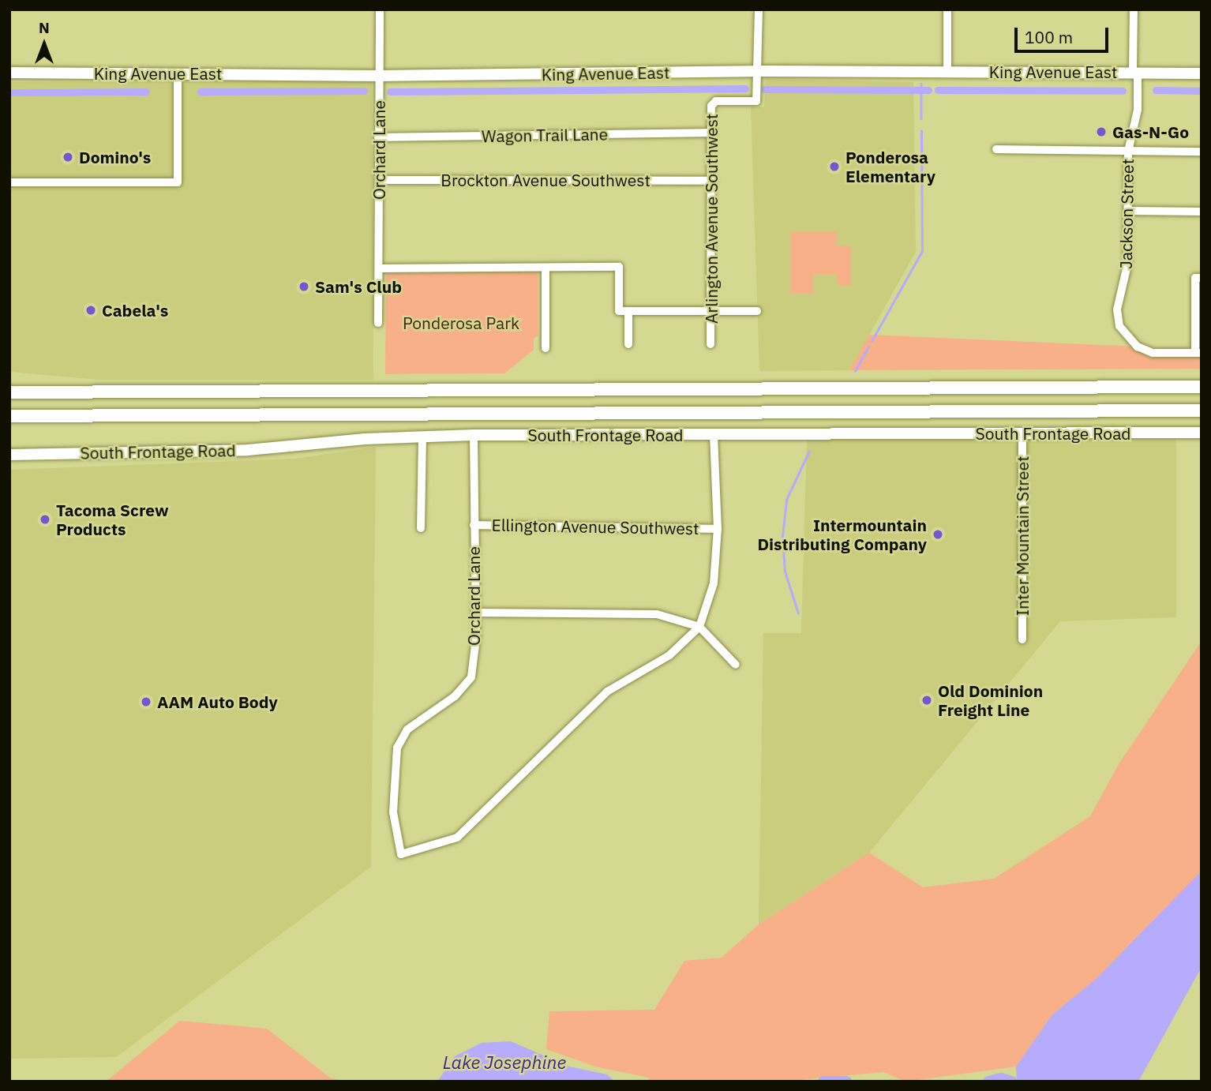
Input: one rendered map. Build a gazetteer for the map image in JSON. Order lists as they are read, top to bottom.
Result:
{
  "streets": {
    "main road": ["King Avenue East", "South Frontage Road"],
    "street": [
      "Wagon Trail Lane",
      "Orchard Lane",
      "Brockton Avenue Southwest",
      "Jackson Street",
      "Arlington Avenue Southwest",
      "Ellington Avenue Southwest",
      "Inter Mountain Street"
    ]
  },
  "crossings": [
    ["King Avenue East", "Orchard Lane"],
    ["King Avenue East", "Jackson Street"],
    ["King Avenue East", "Arlington Avenue Southwest"],
    ["Wagon Trail Lane", "Orchard Lane"],
    ["Wagon Trail Lane", "Arlington Avenue Southwest"],
    ["Orchard Lane", "Brockton Avenue Southwest"],
    ["Orchard Lane", "South Frontage Road"],
    ["Orchard Lane", "Ellington Avenue Southwest"],
    ["Brockton Avenue Southwest", "Arlington Avenue Southwest"],
    ["South Frontage Road", "Inter Mountain Street"]
  ],
  "water": ["Lake Josephine"],
  "parks": ["Ponderosa Park"],
  "places": [
    "Gas-N-Go",
    "Domino's",
    "Ponderosa Elementary",
    "Sam's Club",
    "Cabela's",
    "Tacoma Screw Products",
    "Intermountain Distributing Company",
    "Old Dominion Freight Line",
    "AAM Auto Body"
  ],
  "scale_bar": "100 m",
  "north": "top"
}
